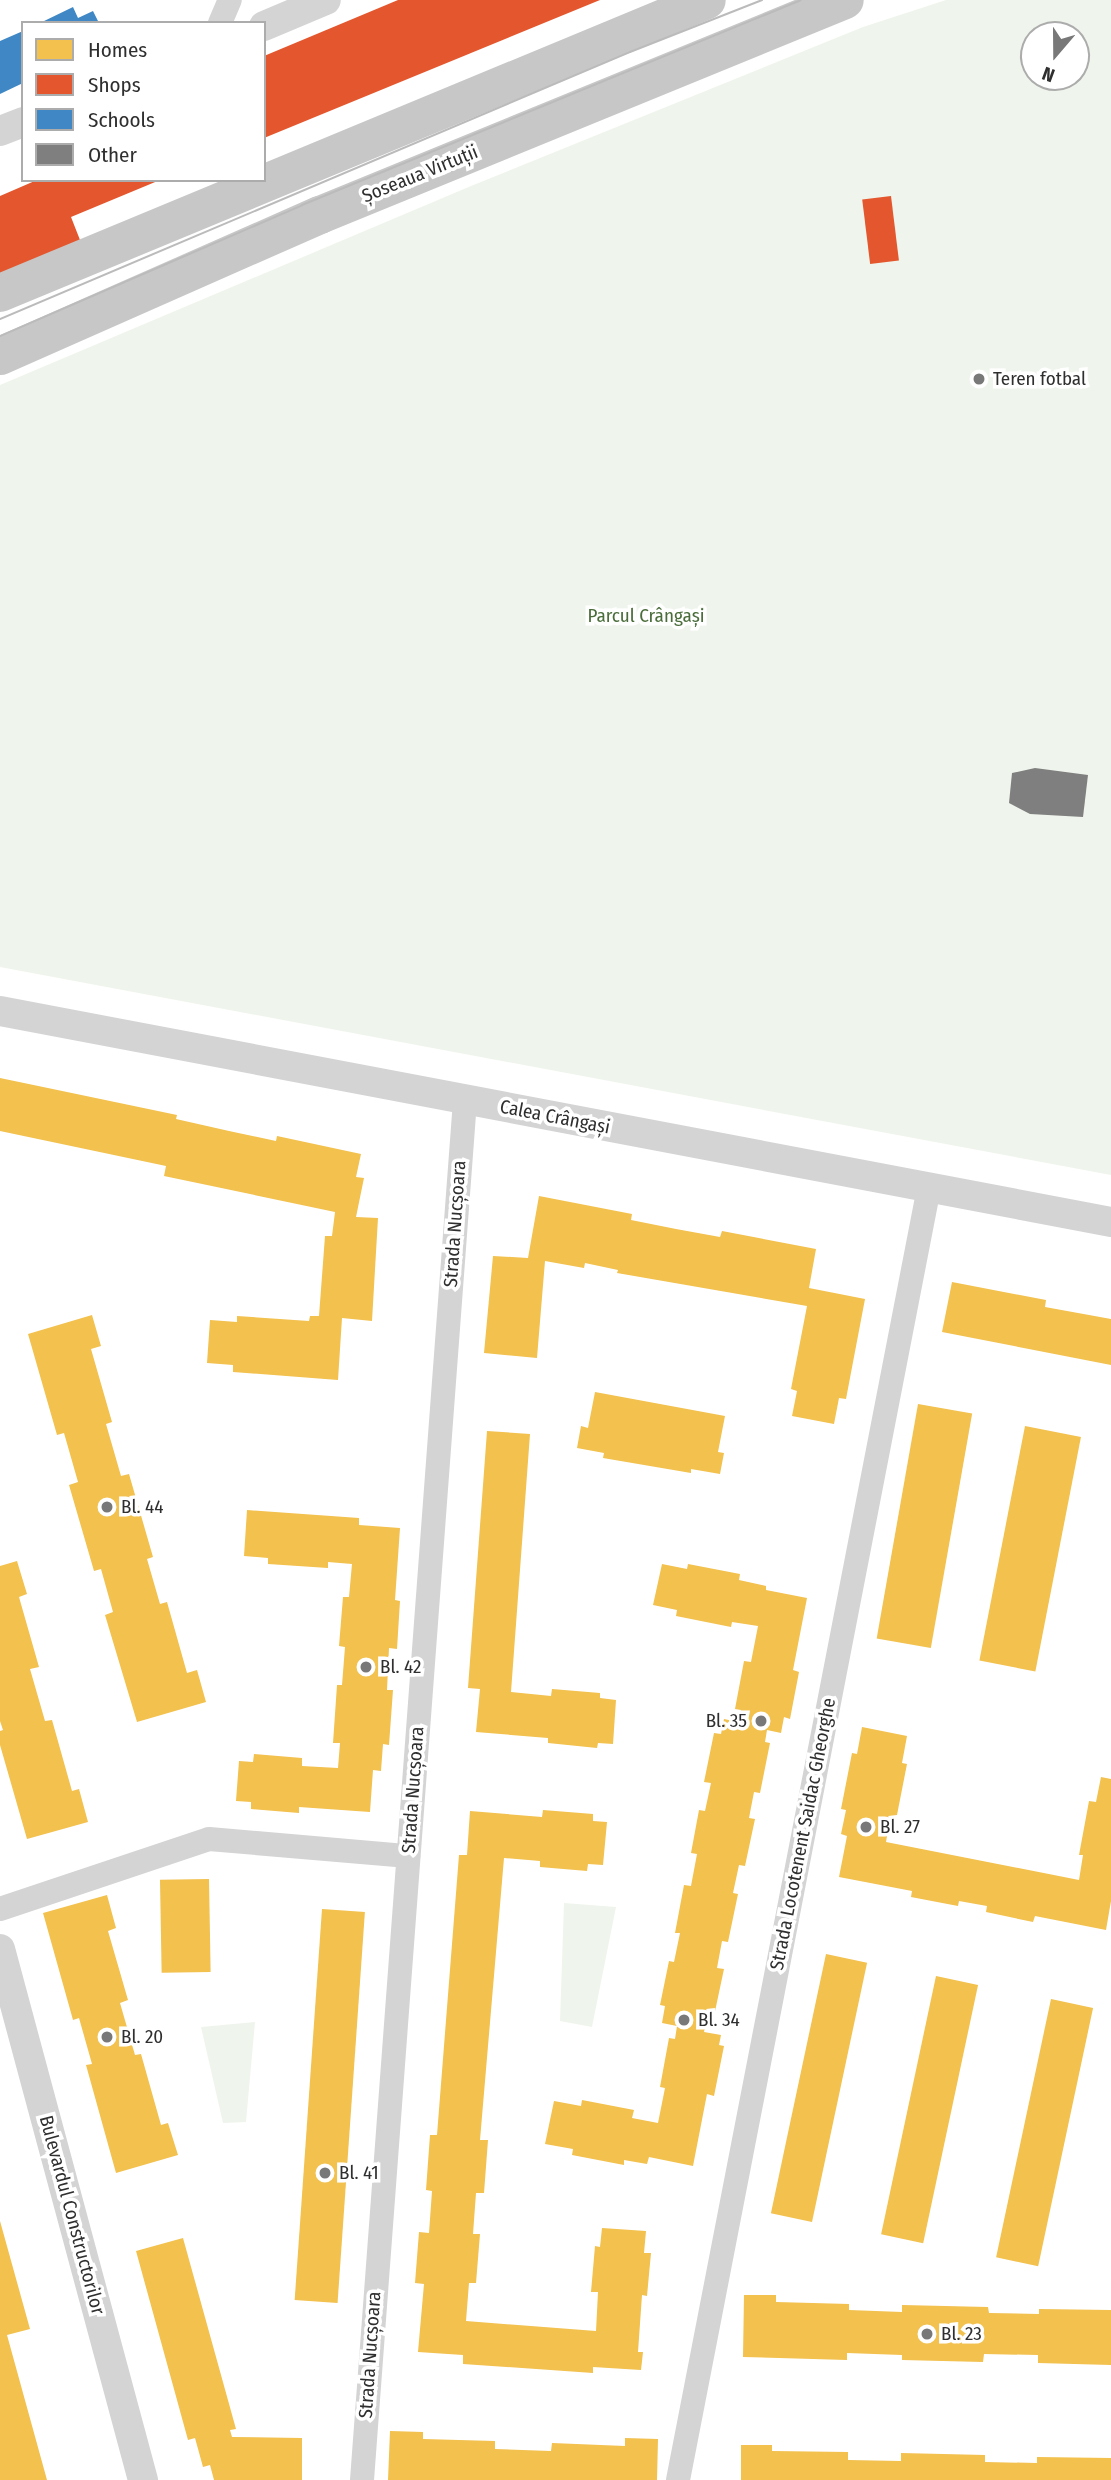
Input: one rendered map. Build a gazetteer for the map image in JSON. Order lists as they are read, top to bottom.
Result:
{
  "streets": {
    "main road": ["Șoseaua Virtuții"],
    "street": [
      "Calea Crângași",
      "Strada Nucșoara",
      "Strada Locotenent Saidac Gheorghe",
      "Bulevardul Constructorilor"
    ]
  },
  "crossings": [
    ["Calea Crângași", "Strada Nucșoara"],
    ["Calea Crângași", "Strada Locotenent Saidac Gheorghe"]
  ],
  "parks": ["Parcul Crângași"],
  "places": [
    "Teren fotbal",
    "Bl. 44",
    "Bl. 42",
    "Bl. 35",
    "Bl. 27",
    "Bl. 34",
    "Bl. 20",
    "Bl. 41",
    "Bl. 23"
  ],
  "legend": [
    "Homes",
    "Shops",
    "Schools",
    "Other"
  ],
  "north": "bottom"
}
